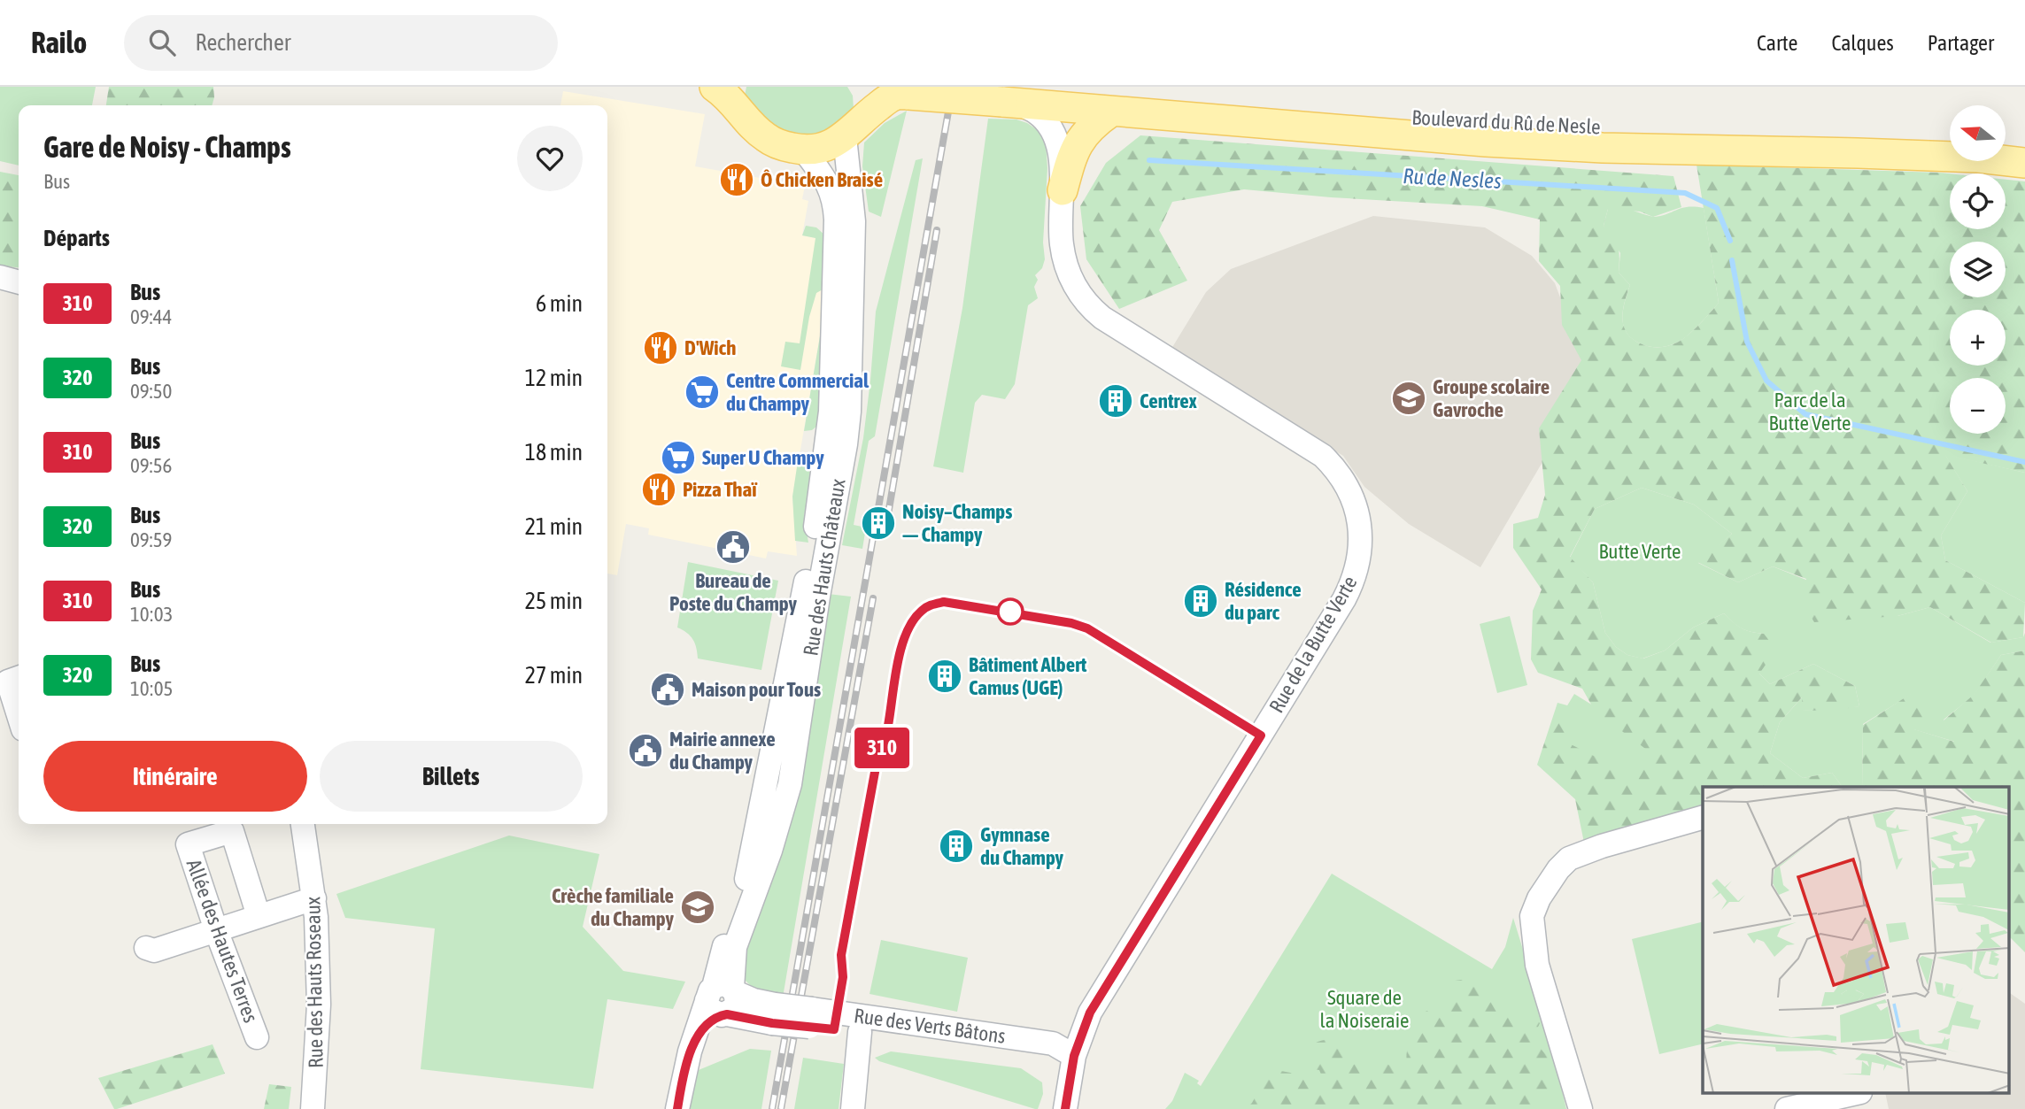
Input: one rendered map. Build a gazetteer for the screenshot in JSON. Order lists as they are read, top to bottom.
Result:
{
  "streets": {
    "main road": ["Boulevard du Rû de Nesle"],
    "street": [
      "Rue des Hauts Châteaux",
      "Rue de la Butte Verte",
      "Allée des Hautes Terres",
      "Rue des Hauts Roseaux",
      "Rue des Verts Bâtons"
    ]
  },
  "crossings": [
    ["Rue des Hauts Châteaux", "Rue des Verts Bâtons"],
    ["Rue de la Butte Verte", "Rue des Verts Bâtons"]
  ],
  "water": ["Ru de Nesles"],
  "parks": ["Parc de la Butte Verte", "Butte Verte", "Square de la Noiseraie"],
  "places": {
    "restaurant": ["Ô Chicken Braisé", "D'Wich", "Pizza Thaï"],
    "supermarket": ["Centre Commercial du Champy", "Super U Champy"],
    "school or university": ["Groupe scolaire Gavroche", "Crèche familiale du Champy"],
    "building": [
      "Centrex",
      "Noisy–Champs — Champy",
      "Résidence du parc",
      "Bâtiment Albert Camus (UGE)",
      "Gymnase du Champy"
    ],
    "public building": ["Bureau de Poste du Champy", "Maison pour Tous", "Mairie annexe du Champy"]
  },
  "lines": ["bus line 310"],
  "north": "left",
  "page": {
    "header": "Railo",
    "search": "Rechercher",
    "nav": ["Carte", "Calques", "Partager"],
    "on_map": "310",
    "map_buttons": ["+", "−"],
    "heading": [
      ["Gare de Noisy - Champs", "Bus"],
      "Départs"
    ],
    "list": [
      {
        "mark": "310",
        "name": "Bus",
        "note": "09:44",
        "value": "6 min"
      },
      {
        "mark": "320",
        "name": "Bus",
        "note": "09:50",
        "value": "12 min"
      },
      {
        "mark": "310",
        "name": "Bus",
        "note": "09:56",
        "value": "18 min"
      },
      {
        "mark": "320",
        "name": "Bus",
        "note": "09:59",
        "value": "21 min"
      },
      {
        "mark": "310",
        "name": "Bus",
        "note": "10:03",
        "value": "25 min"
      },
      {
        "mark": "320",
        "name": "Bus",
        "note": "10:05",
        "value": "27 min"
      }
    ],
    "buttons": ["Itinéraire", "Billets"]
  }
}
